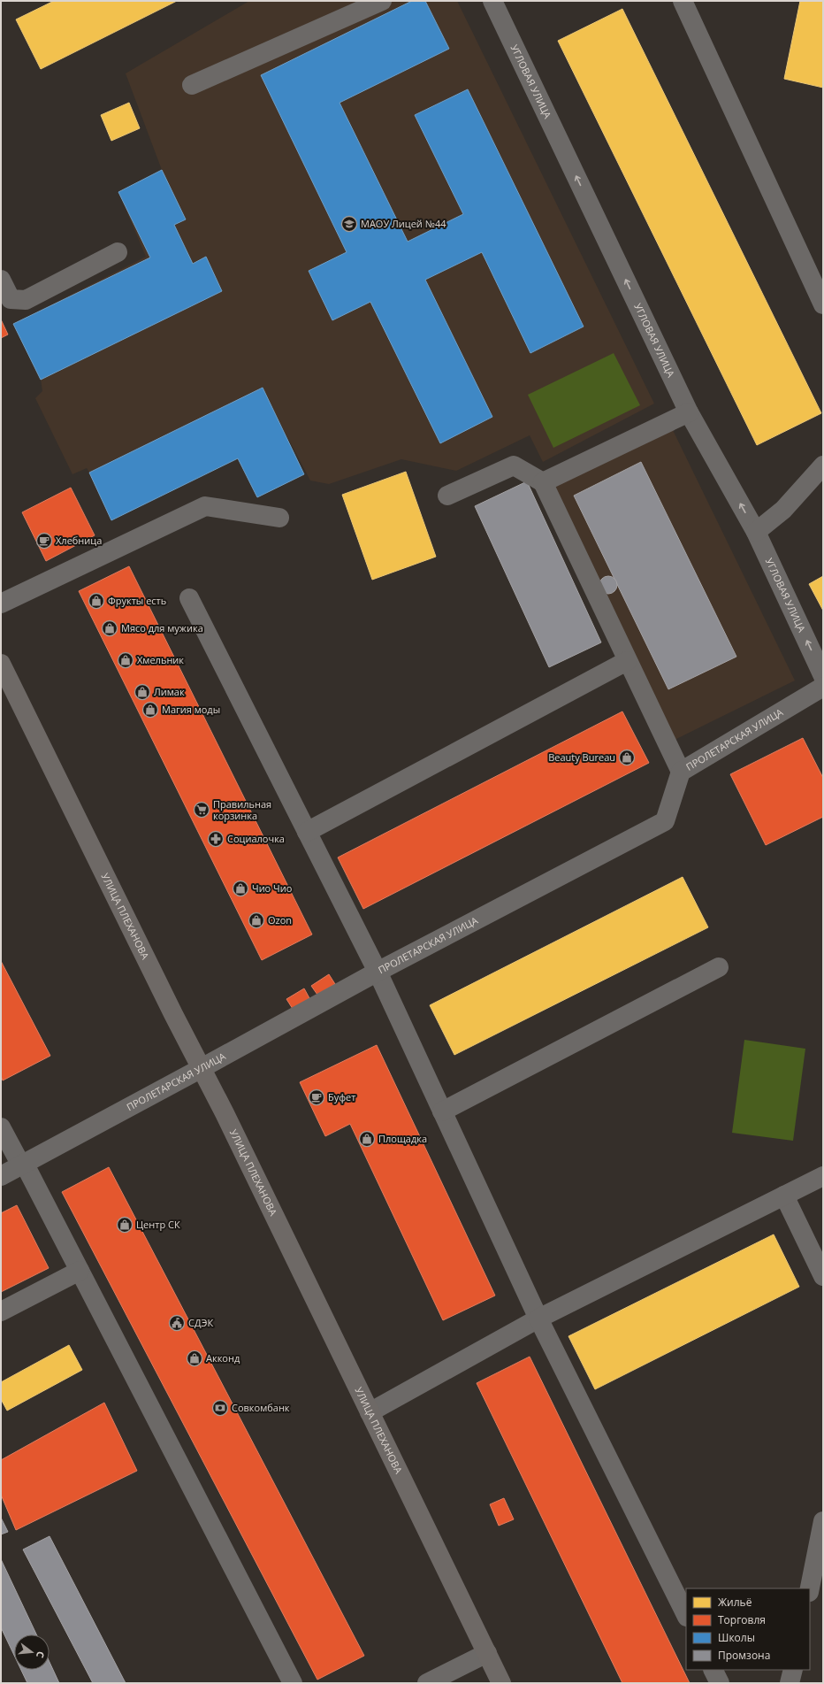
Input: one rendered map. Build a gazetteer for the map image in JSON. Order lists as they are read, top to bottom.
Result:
{
  "streets": {
    "main road": ["УЛИЦА ПЛЕХАНОВА"],
    "street": ["УГЛОВАЯ УЛИЦА", "ПРОЛЕТАРСКАЯ УЛИЦА"]
  },
  "crossings": [
    ["ПРОЛЕТАРСКАЯ УЛИЦА", "УЛИЦА ПЛЕХАНОВА"]
  ],
  "places": {
    "school or university": ["МАОУ Лицей №44"],
    "cafe": ["Хлебница", "Буфет"],
    "shop": [
      "Фрукты есть",
      "Мясо для мужика",
      "Хмельник",
      "Лимак",
      "Магия моды",
      "Beauty Bureau",
      "Чио Чио",
      "Ozon",
      "Площадка",
      "Центр СК",
      "Акконд"
    ],
    "supermarket": ["Правильная корзинка"],
    "pharmacy": ["Социалочка"],
    "public building": ["СДЭК"],
    "bank": ["Совкомбанк"]
  },
  "legend": [
    "Жильё",
    "Торговля",
    "Школы",
    "Промзона"
  ],
  "north": "right"
}
